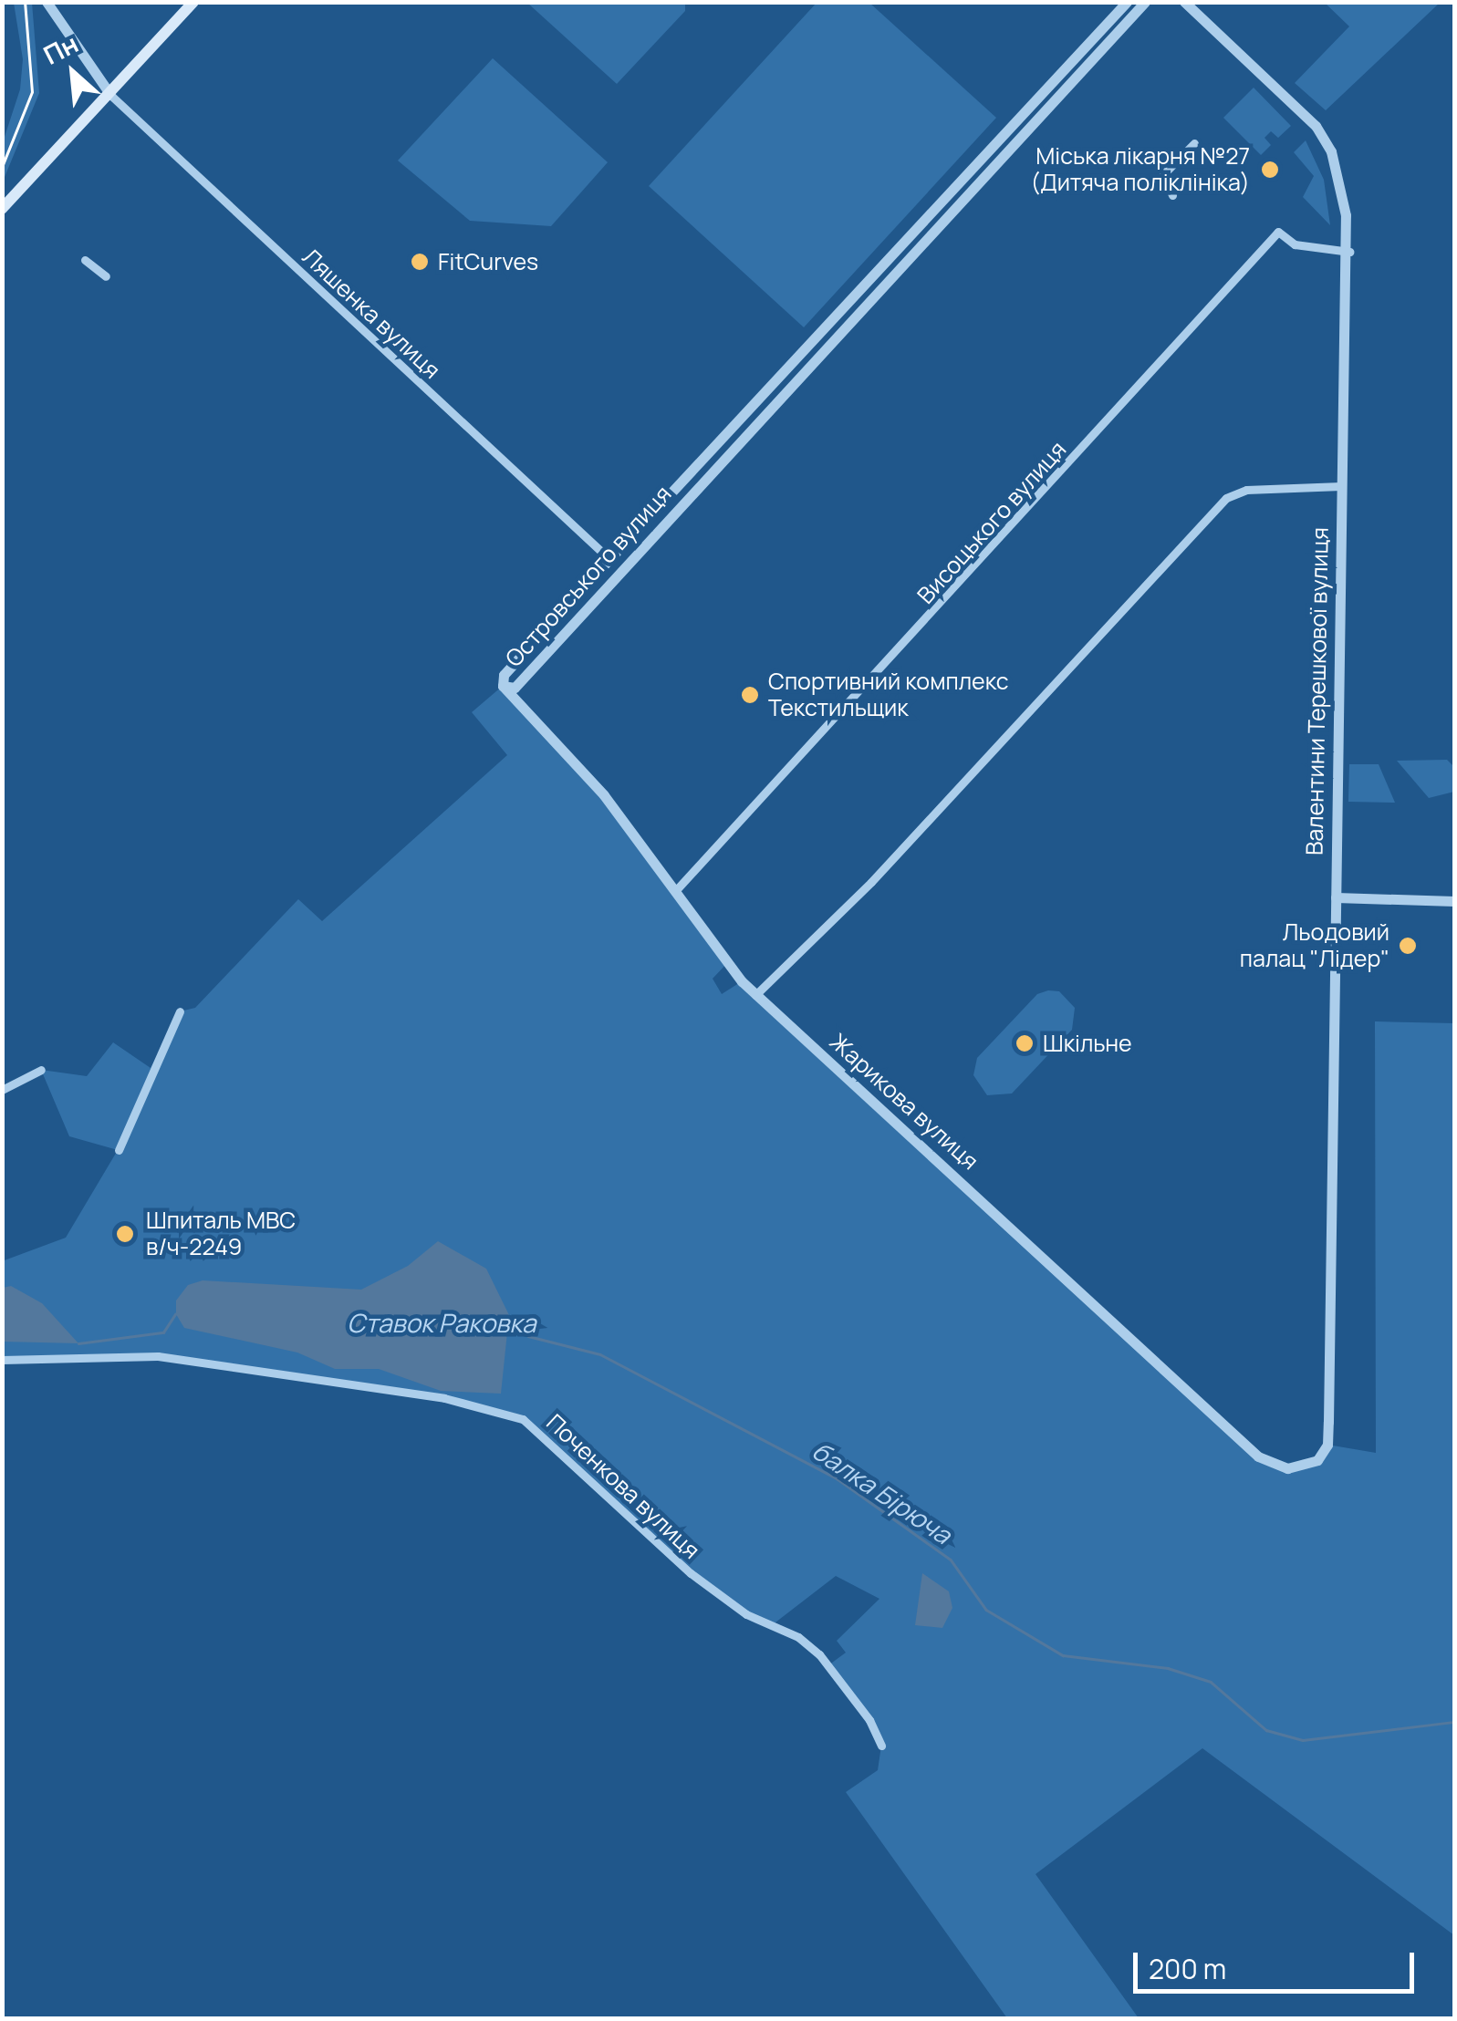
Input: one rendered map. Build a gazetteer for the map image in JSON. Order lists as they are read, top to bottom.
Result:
{
  "streets": {
    "street": [
      "Ляшенка вулиця",
      "Висоцького вулиця",
      "Островського вулиця",
      "Валентини Терешкової вулиця",
      "Жарикова вулиця",
      "Поченкова вулиця"
    ]
  },
  "crossings": [
    ["Ляшенка вулиця", "Островського вулиця"],
    ["Висоцького вулиця", "Валентини Терешкової вулиця"],
    ["Висоцького вулиця", "Жарикова вулиця"],
    ["Островського вулиця", "Жарикова вулиця"],
    ["Валентини Терешкової вулиця", "Жарикова вулиця"]
  ],
  "water": ["Ставок Раковка", "балка Бірюча"],
  "places": [
    "Міська лікарня №27 (Дитяча поліклініка)",
    "FitCurves",
    "Спортивний комплекс Текстильщик",
    "Льодовий палац \"Лідер\"",
    "Шкільне",
    "Шпиталь МВС в/ч-2249"
  ],
  "scale_bar": "200 m",
  "north": "top left"
}
